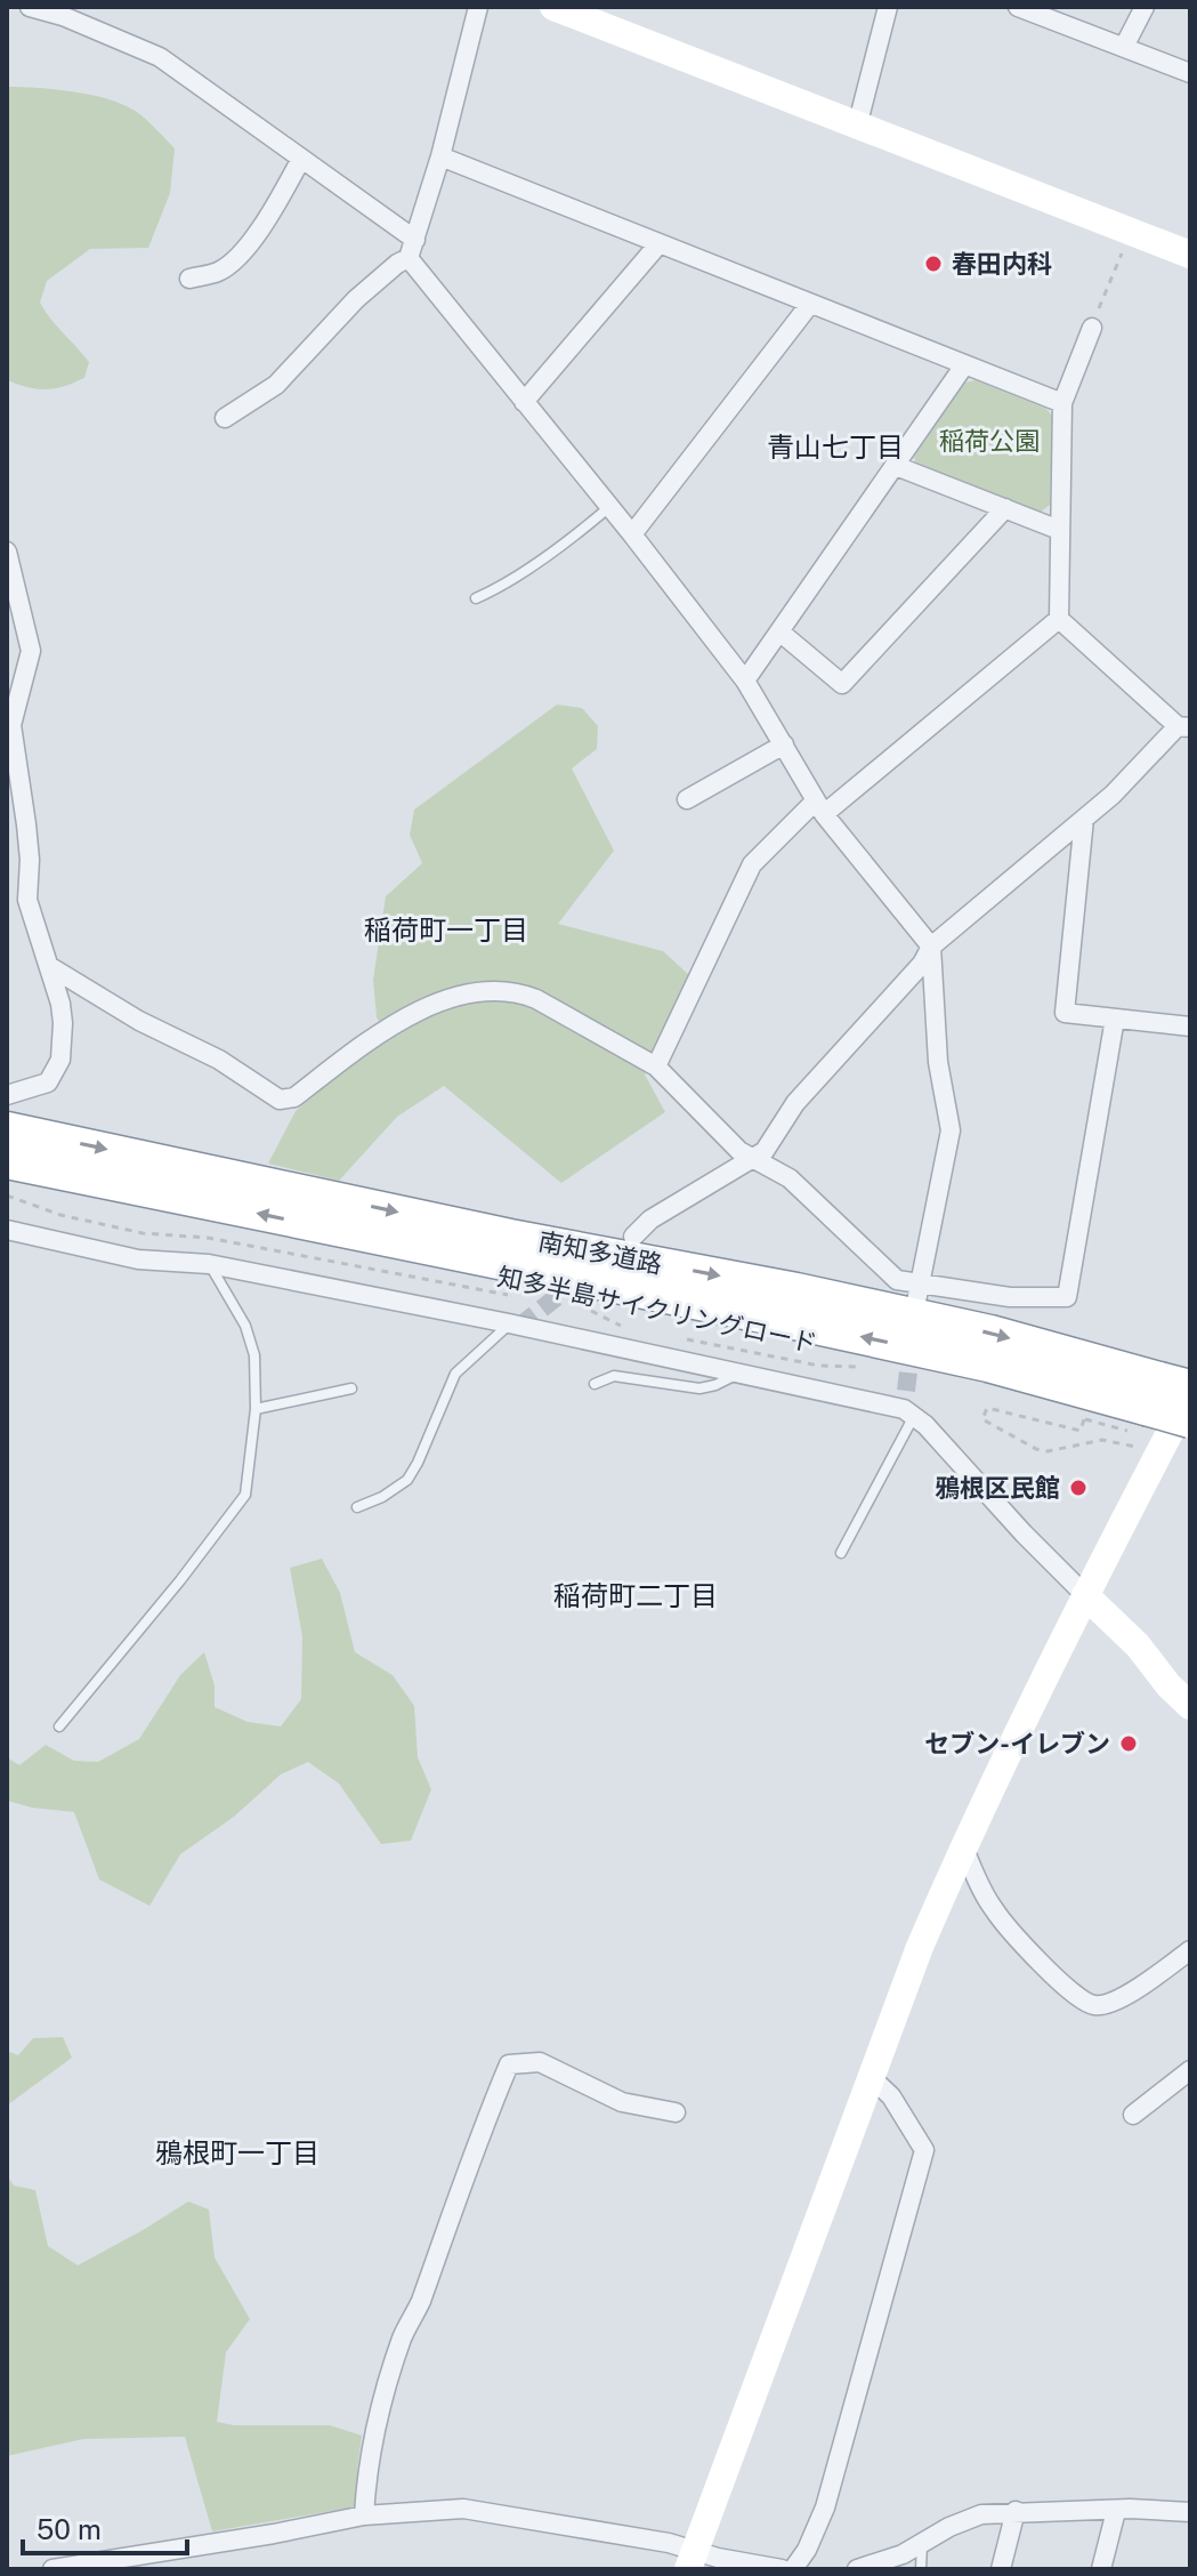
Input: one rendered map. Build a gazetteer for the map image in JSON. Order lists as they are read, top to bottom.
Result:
{
  "streets": {
    "highway": ["南知多道路"],
    "path": ["知多半島サイクリングロード"]
  },
  "districts": [
    "青山七丁目",
    "稲荷町一丁目",
    "稲荷町二丁目",
    "鴉根町一丁目"
  ],
  "parks": ["稲荷公園"],
  "places": ["春田内科", "鴉根区民館", "セブン-イレブン"],
  "scale_bar": "50 m"
}
